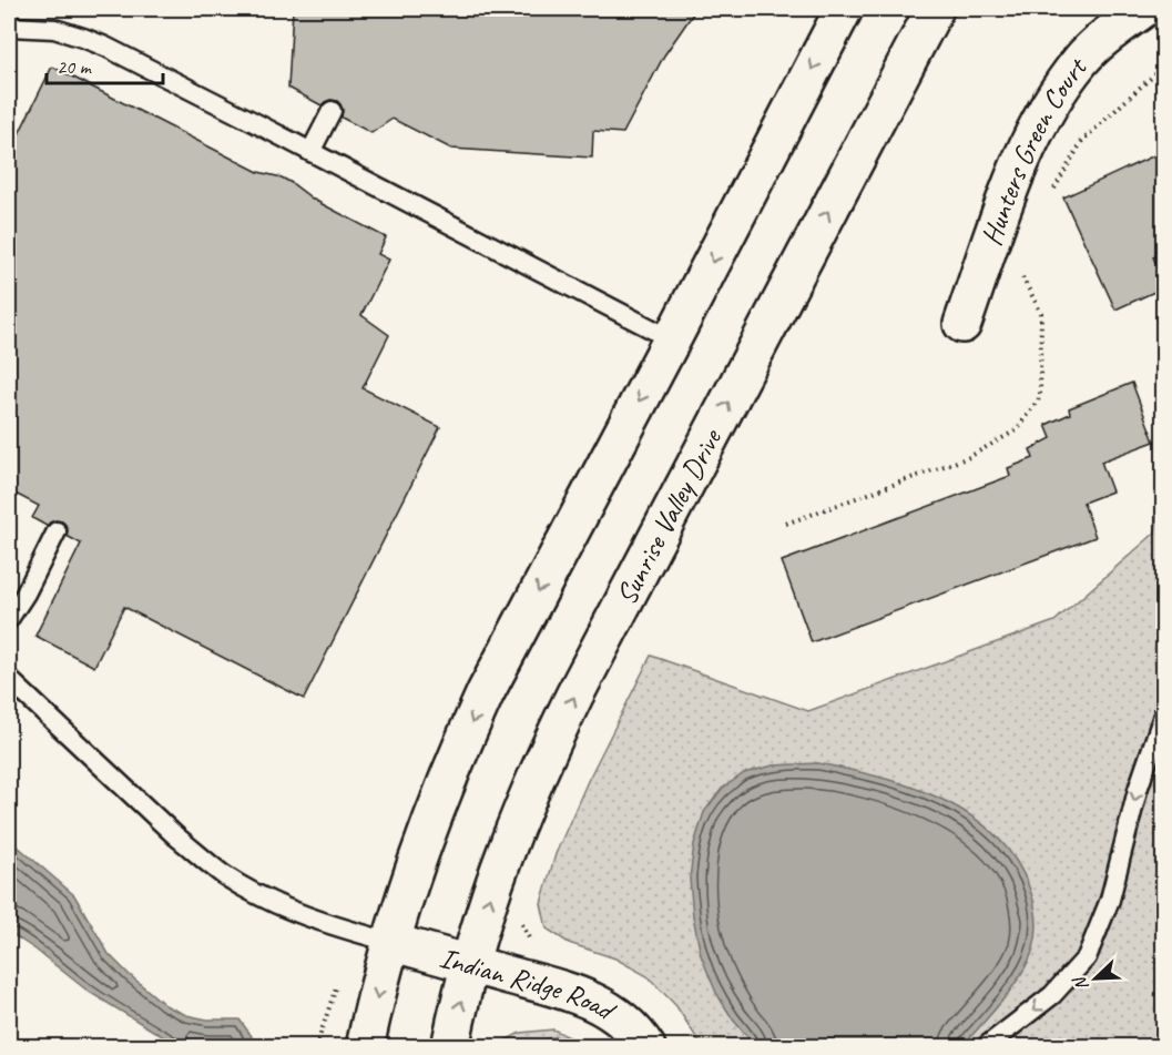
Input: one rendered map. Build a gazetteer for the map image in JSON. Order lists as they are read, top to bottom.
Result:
{
  "streets": {
    "main road": ["Hunters Green Court", "Sunrise Valley Drive", "Indian Ridge Road"]
  },
  "crossings": [
    ["Sunrise Valley Drive", "Indian Ridge Road"]
  ],
  "scale_bar": "20 m",
  "north": "bottom left"
}
